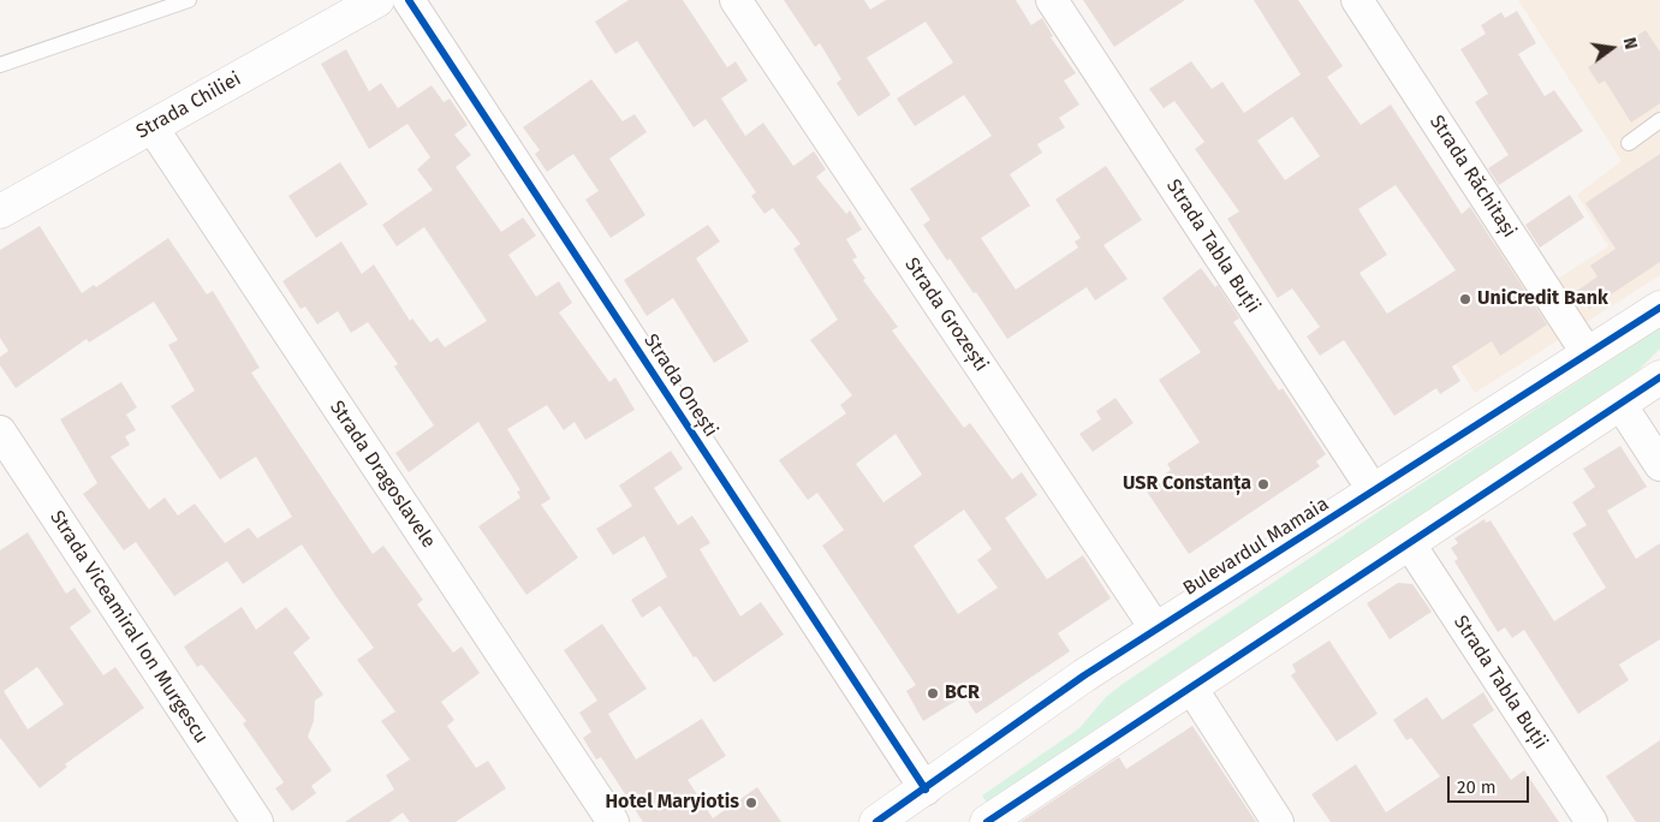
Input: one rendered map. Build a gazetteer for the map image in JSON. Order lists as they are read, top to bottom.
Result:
{
  "streets": {
    "main road": ["Strada Chiliei", "Bulevardul Mamaia"],
    "street": [
      "Strada Răchitași",
      "Strada Tabla Buții",
      "Strada Grozești",
      "Strada Onești",
      "Strada Dragoslavele",
      "Strada Viceamiral Ion Murgescu"
    ]
  },
  "crossings": [
    ["Strada Chiliei", "Strada Dragoslavele"],
    ["Strada Răchitași", "Bulevardul Mamaia"],
    ["Strada Tabla Buții", "Bulevardul Mamaia"],
    ["Strada Grozești", "Bulevardul Mamaia"],
    ["Strada Onești", "Bulevardul Mamaia"]
  ],
  "places": [
    "UniCredit Bank",
    "USR Constanța",
    "BCR",
    "Hotel Maryiotis"
  ],
  "scale_bar": "20 m",
  "north": "right"
}
